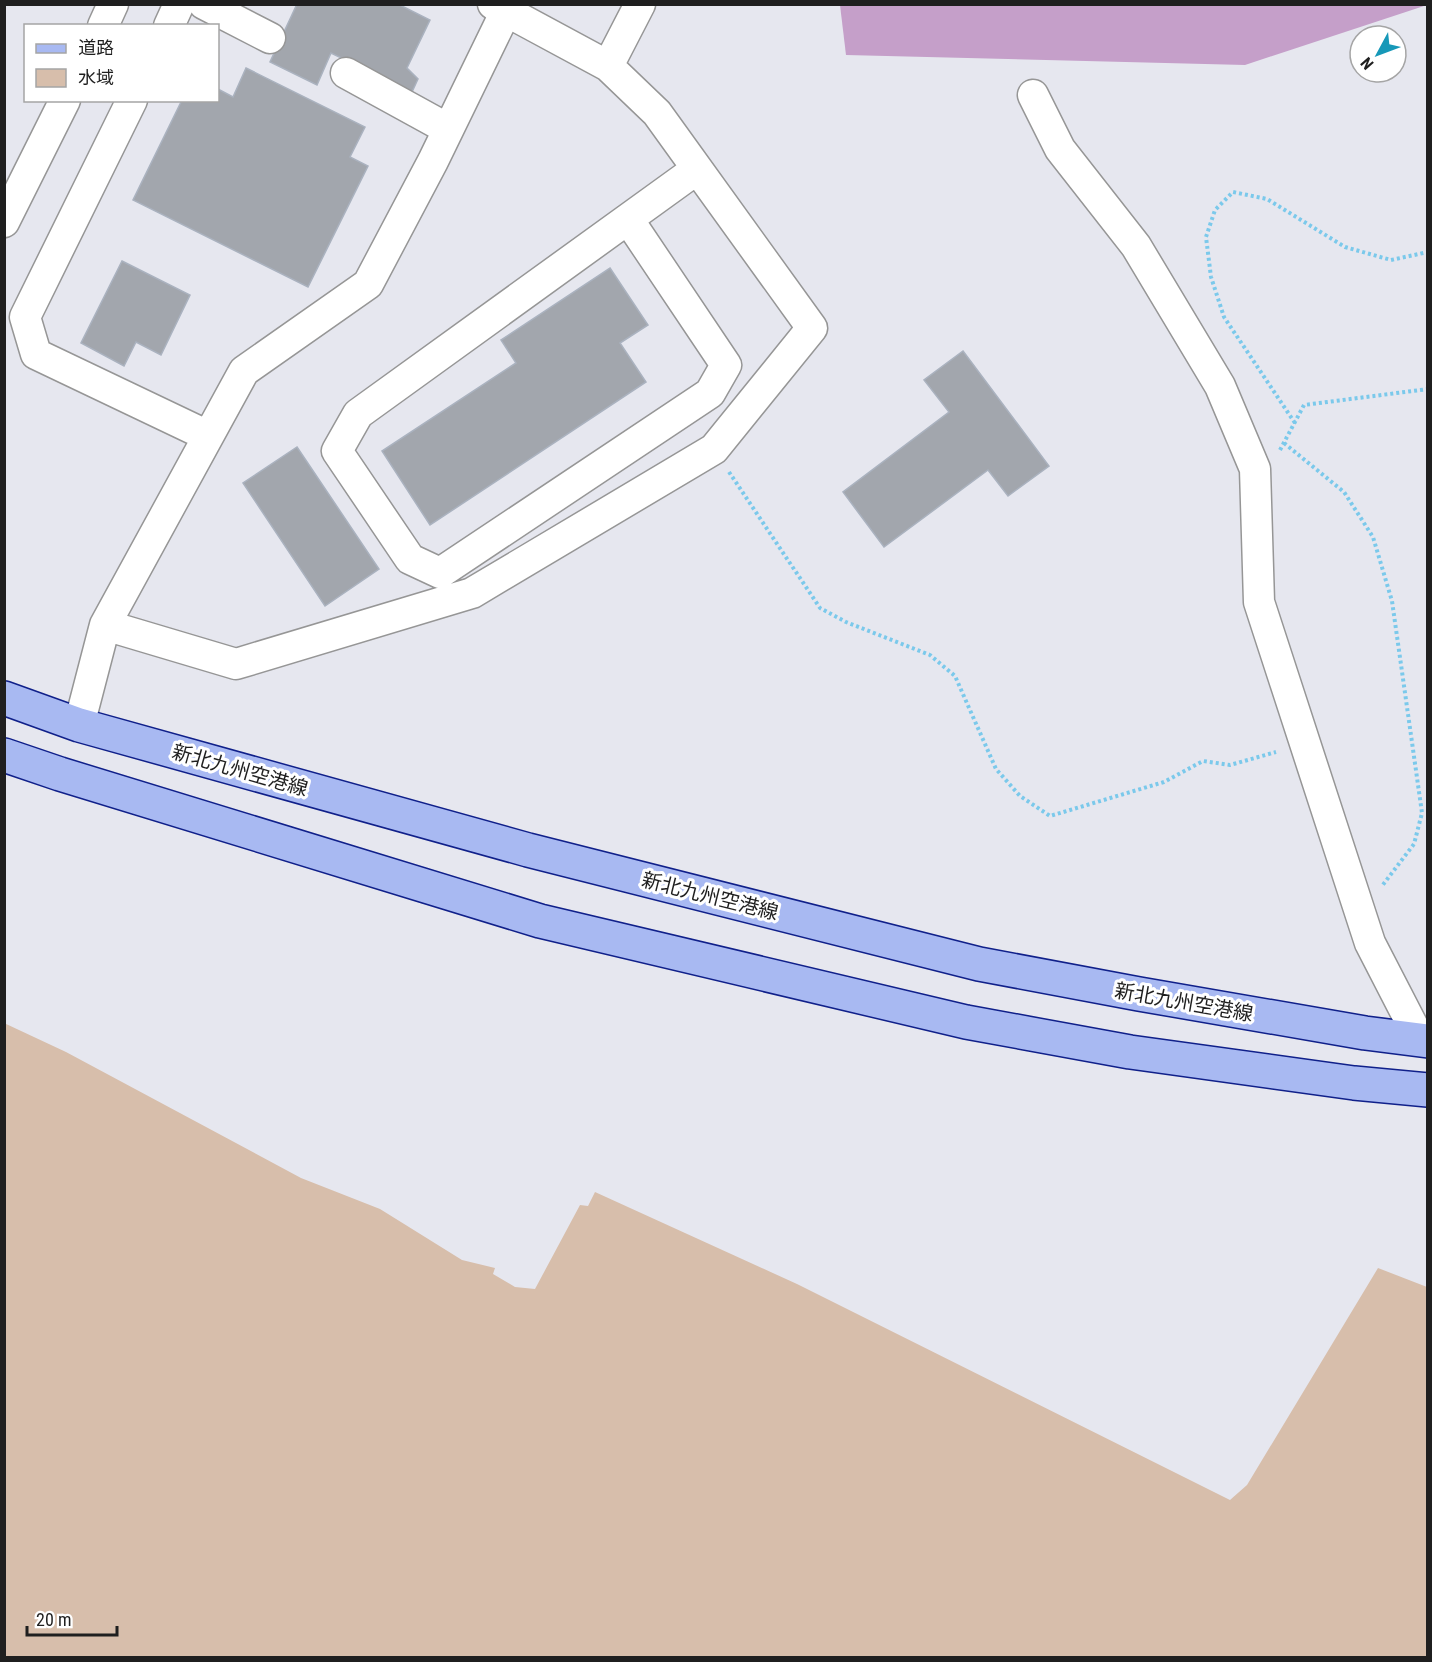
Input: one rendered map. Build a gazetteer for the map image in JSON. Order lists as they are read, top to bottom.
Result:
{
  "streets": {
    "main road": ["新北九州空港線"]
  },
  "legend": ["道路", "水域"],
  "scale_bar": "20 m",
  "north": "bottom left"
}
